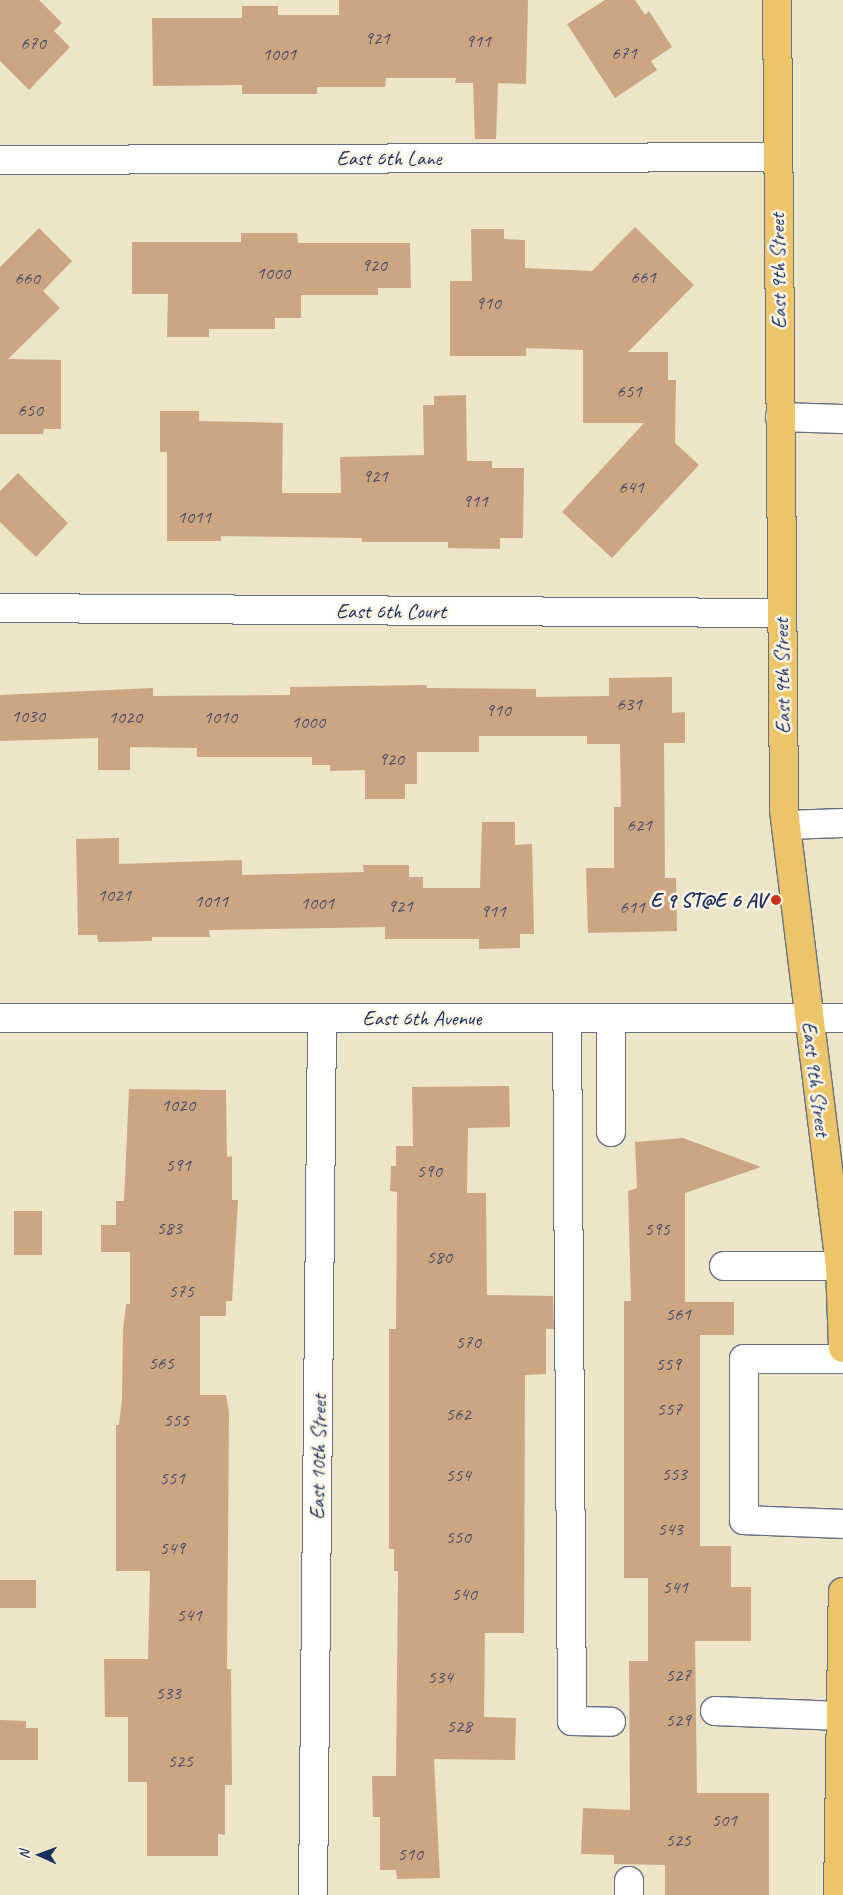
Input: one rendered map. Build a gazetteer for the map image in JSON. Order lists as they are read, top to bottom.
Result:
{
  "streets": {
    "main road": ["East 9th Street"],
    "street": [
      "East 6th Lane",
      "East 6th Court",
      "East 6th Avenue",
      "East 10th Street"
    ]
  },
  "crossings": [
    ["East 6th Lane", "East 9th Street"],
    ["East 9th Street", "East 6th Court"],
    ["East 9th Street", "East 6th Avenue"],
    ["East 6th Avenue", "East 10th Street"]
  ],
  "places": ["E 9 ST@E 6 AV"],
  "house_numbers": [
    "921",
    "911",
    "670",
    "671",
    "1001",
    "920",
    "1000",
    "661",
    "660",
    "910",
    "651",
    "650",
    "921",
    "641",
    "911",
    "1011",
    "631",
    "910",
    "1030",
    "1020",
    "1010",
    "1000",
    "920",
    "621",
    "1021",
    "1011",
    "1001",
    "921",
    "611",
    "911",
    "1020",
    "591",
    "590",
    "583",
    "595",
    "580",
    "575",
    "561",
    "570",
    "565",
    "559",
    "557",
    "562",
    "555",
    "553",
    "554",
    "551",
    "543",
    "550",
    "549",
    "541",
    "540",
    "541",
    "527",
    "534",
    "533",
    "529",
    "528",
    "525",
    "501",
    "525",
    "510"
  ],
  "north": "left"
}
